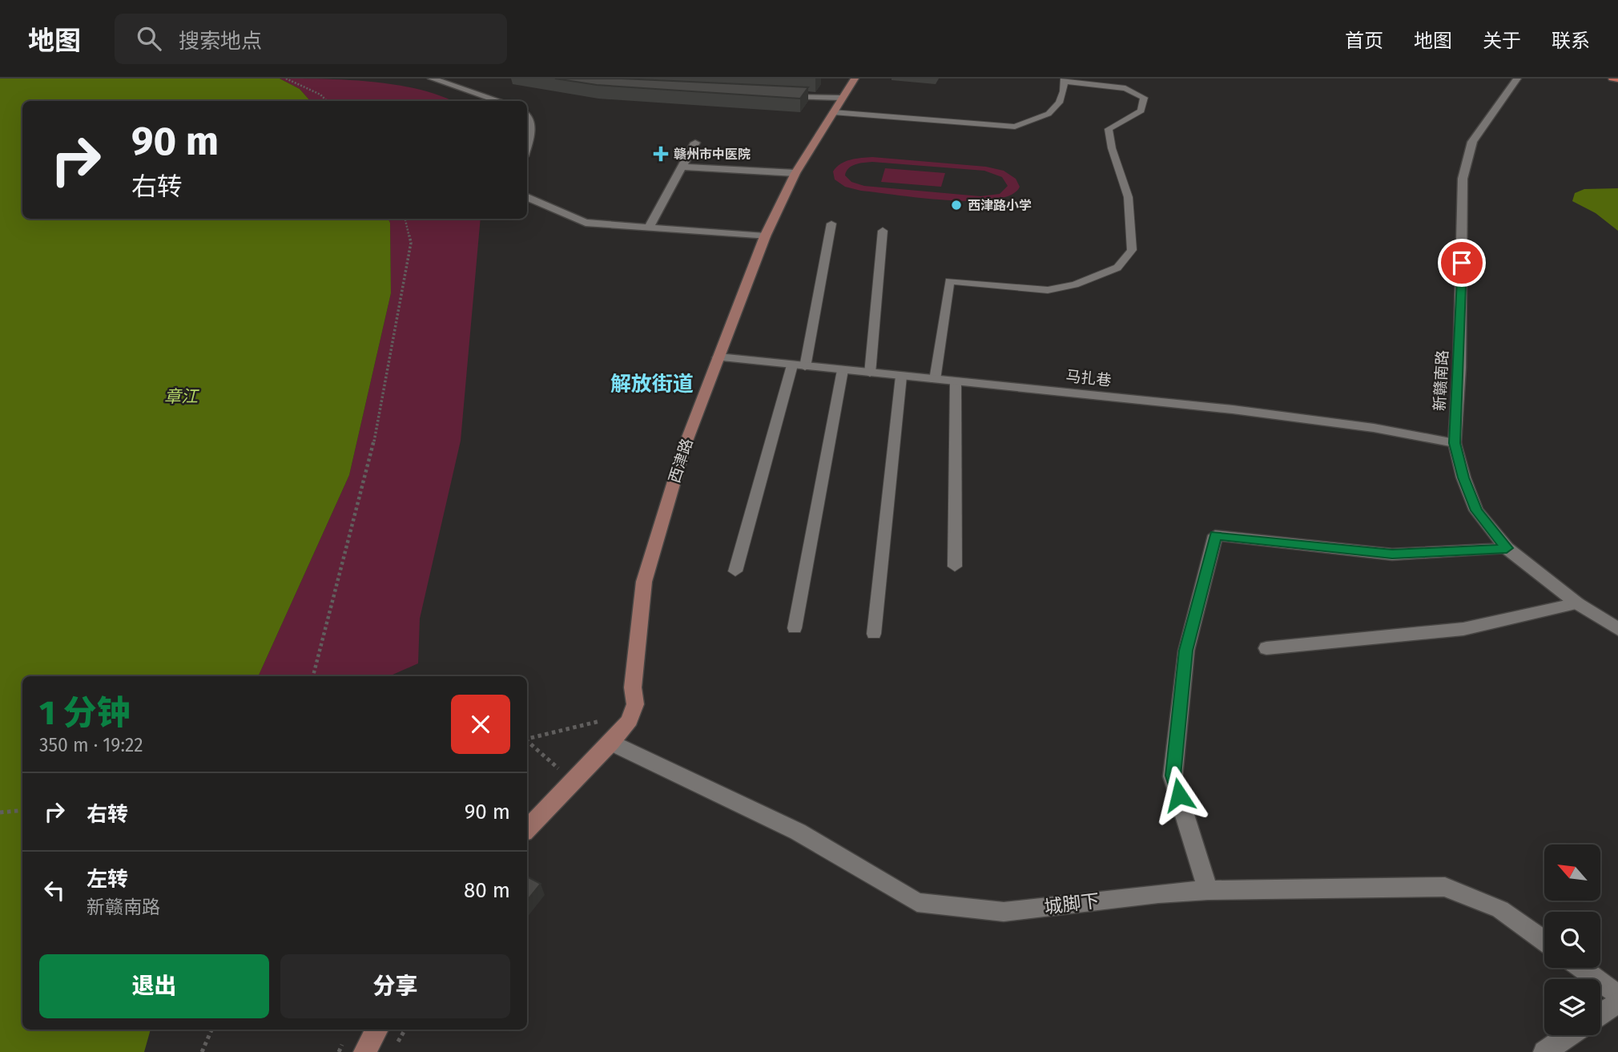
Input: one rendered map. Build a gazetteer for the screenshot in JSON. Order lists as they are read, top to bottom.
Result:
{
  "streets": {
    "main road": ["西津路"],
    "street": ["马扎巷", "新赣南路", "城脚下"]
  },
  "crossings": [
    ["马扎巷", "新赣南路"],
    ["马扎巷", "西津路"],
    ["西津路", "城脚下"]
  ],
  "districts": ["解放街道"],
  "water": ["章江"],
  "places": {
    "health": ["赣州市中医院"],
    "other": ["西津路小学"]
  },
  "north": "top left",
  "page": {
    "header": "地图",
    "search": "搜索地点",
    "nav": [
      "首页",
      "地图",
      "关于",
      "联系"
    ],
    "turn": ["90 m", "右转"],
    "heading": ["1 分钟", "350 m · 19:22"],
    "list": [
      {
        "name": "右转",
        "value": "90 m"
      },
      {
        "name": "左转",
        "note": "新赣南路",
        "value": "80 m"
      }
    ],
    "buttons": ["退出", "分享"]
  }
}
